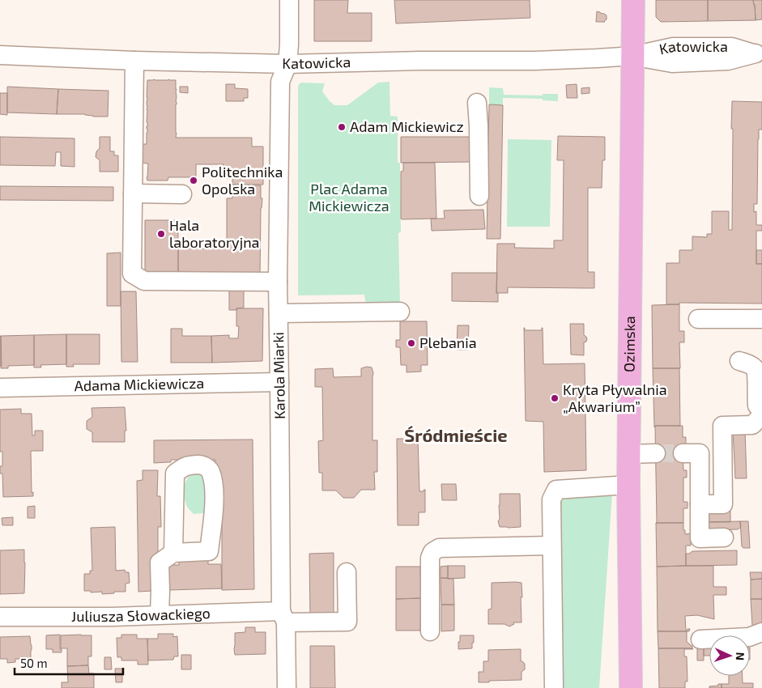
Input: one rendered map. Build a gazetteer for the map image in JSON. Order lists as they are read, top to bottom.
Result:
{
  "streets": {
    "main road": ["Ozimska"],
    "street": [
      "Katowicka",
      "Karola Miarki",
      "Adama Mickiewicza",
      "Juliusza Słowackiego"
    ]
  },
  "crossings": [
    ["Katowicka", "Ozimska"],
    ["Katowicka", "Karola Miarki"],
    ["Karola Miarki", "Adama Mickiewicza"],
    ["Karola Miarki", "Juliusza Słowackiego"]
  ],
  "districts": ["Śródmieście"],
  "parks": ["Plac Adama Mickiewicza"],
  "places": [
    "Adam Mickiewicz",
    "Politechnika Opolska",
    "Hala laboratoryjna",
    "Plebania",
    "Kryta Pływalnia „Akwarium”"
  ],
  "scale_bar": "50 m",
  "north": "right"
}
